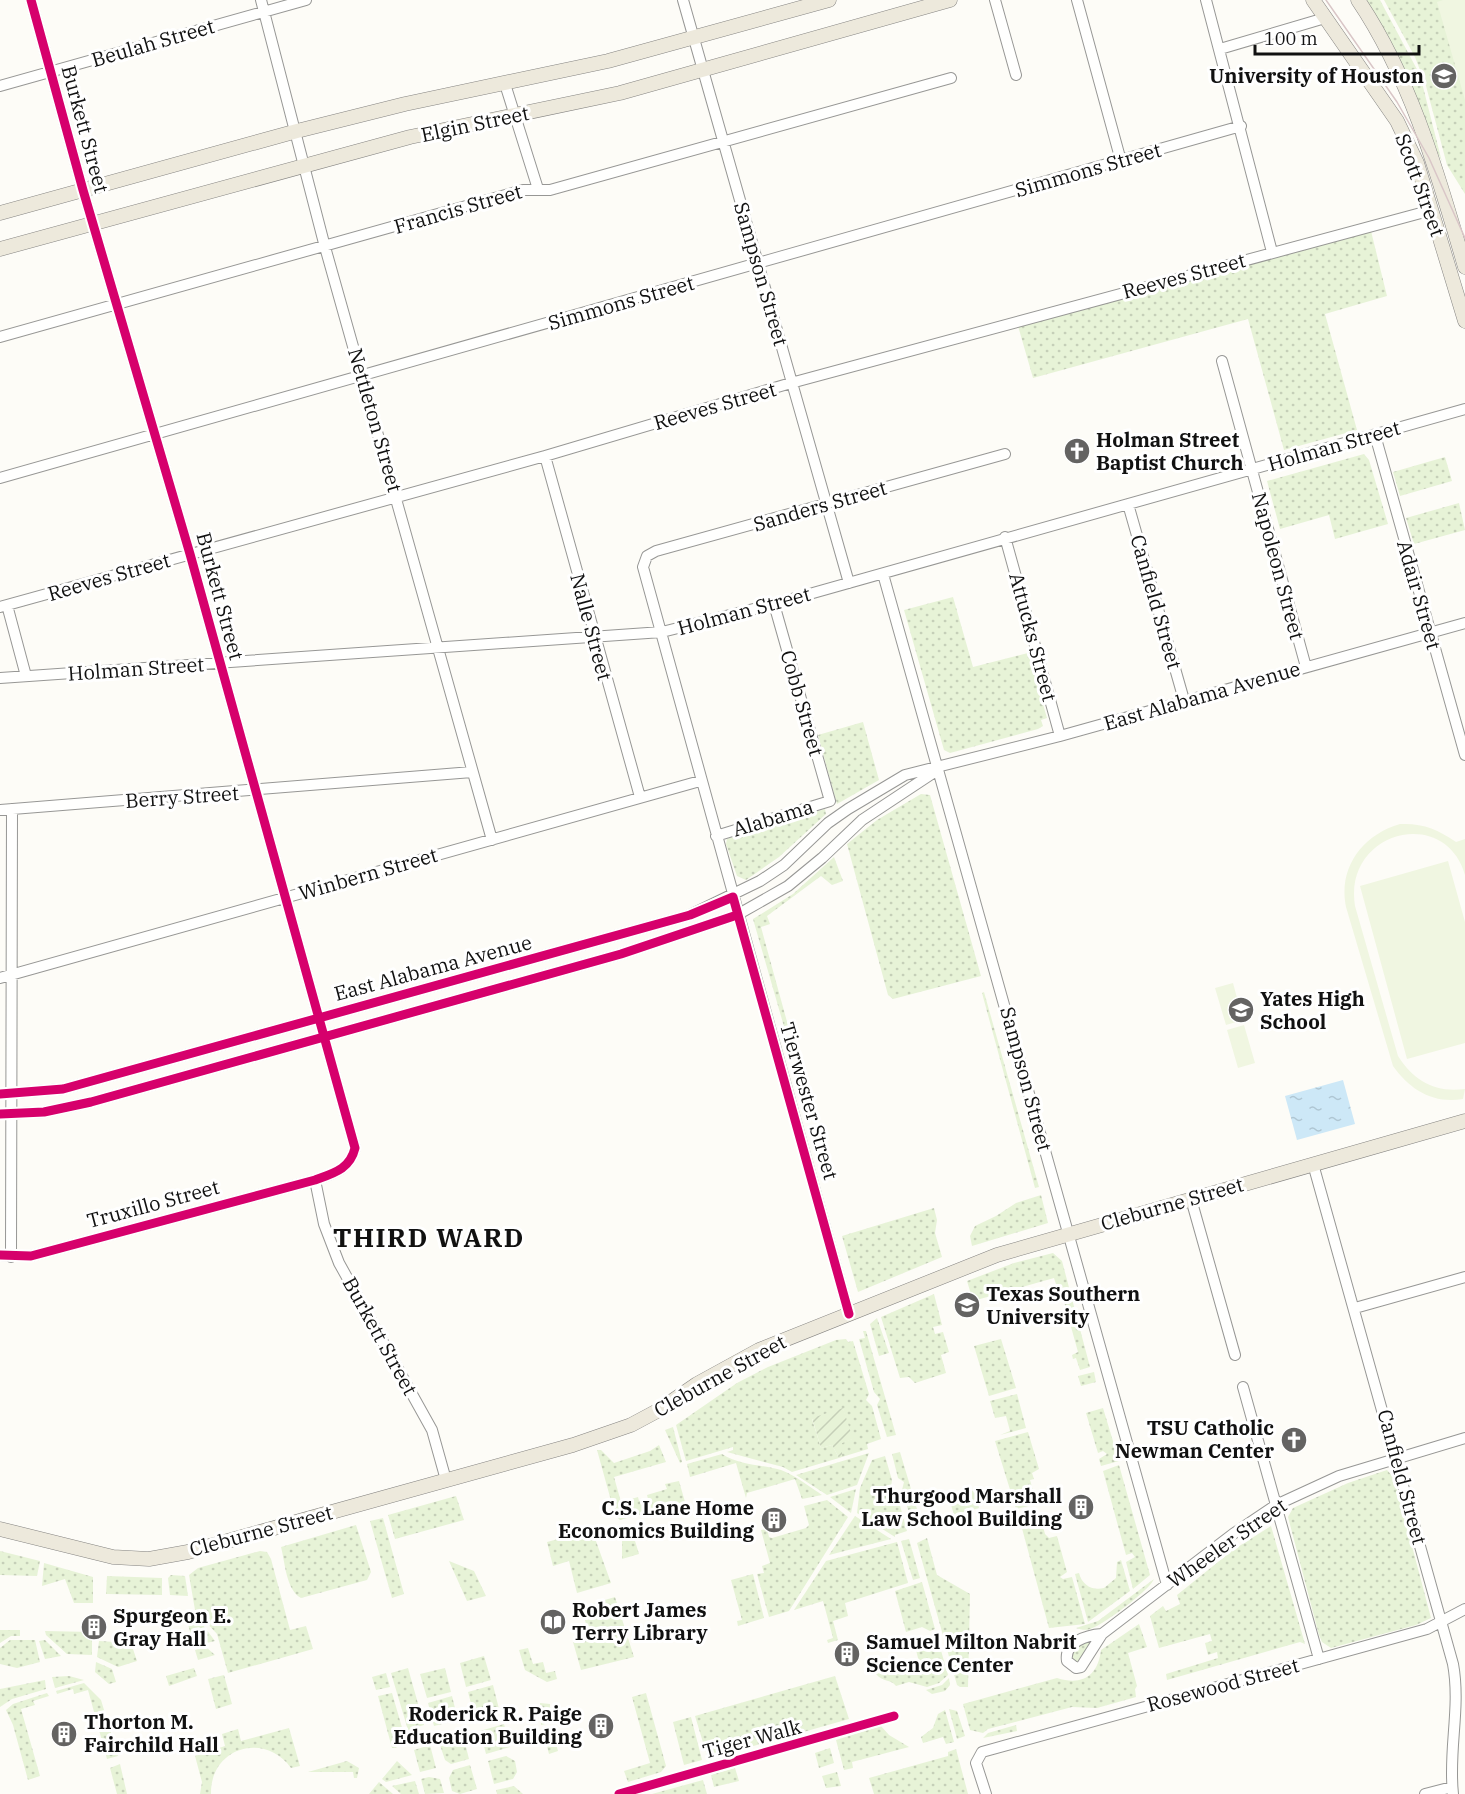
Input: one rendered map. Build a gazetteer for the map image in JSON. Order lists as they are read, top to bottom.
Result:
{
  "streets": {
    "main road": ["Elgin Street", "Scott Street", "Cleburne Street"],
    "street": [
      "Beulah Street",
      "Burkett Street",
      "Simmons Street",
      "Francis Street",
      "Sampson Street",
      "Reeves Street",
      "Nettleton Street",
      "Holman Street",
      "Sanders Street",
      "Napoleon Street",
      "Adair Street",
      "Canfield Street",
      "Nalle Street",
      "Attucks Street",
      "East Alabama Avenue",
      "Cobb Street",
      "Berry Street",
      "Alabama",
      "Winbern Street",
      "Tierwester Street",
      "Truxillo Street",
      "Wheeler Street",
      "Rosewood Street"
    ],
    "cycle path": ["Tiger Walk"]
  },
  "crossings": [
    ["Beulah Street", "Burkett Street"],
    ["Beulah Street", "Nettleton Street"],
    ["Elgin Street", "Burkett Street"],
    ["Elgin Street", "Sampson Street"],
    ["Elgin Street", "Nettleton Street"],
    ["Burkett Street", "Simmons Street"],
    ["Burkett Street", "Francis Street"],
    ["Burkett Street", "Reeves Street"],
    ["Burkett Street", "Holman Street"],
    ["Burkett Street", "East Alabama Avenue"],
    ["Burkett Street", "Berry Street"],
    ["Burkett Street", "Winbern Street"],
    ["Burkett Street", "Truxillo Street"],
    ["Burkett Street", "Cleburne Street"],
    ["Simmons Street", "Sampson Street"],
    ["Simmons Street", "Nettleton Street"],
    ["Scott Street", "Reeves Street"],
    ["Francis Street", "Sampson Street"],
    ["Francis Street", "Nettleton Street"],
    ["Sampson Street", "Reeves Street"],
    ["Sampson Street", "Holman Street"],
    ["Sampson Street", "Sanders Street"],
    ["Sampson Street", "East Alabama Avenue"],
    ["Sampson Street", "Cleburne Street"],
    ["Sampson Street", "Wheeler Street"],
    ["Reeves Street", "Nettleton Street"],
    ["Reeves Street", "Nalle Street"],
    ["Nettleton Street", "Holman Street"],
    ["Nettleton Street", "Berry Street"],
    ["Nettleton Street", "Winbern Street"],
    ["Holman Street", "Napoleon Street"],
    ["Holman Street", "Adair Street"],
    ["Holman Street", "Canfield Street"],
    ["Holman Street", "Nalle Street"],
    ["Holman Street", "Attucks Street"],
    ["Holman Street", "Cobb Street"],
    ["Holman Street", "Tierwester Street"],
    ["Sanders Street", "Tierwester Street"],
    ["Napoleon Street", "East Alabama Avenue"],
    ["Adair Street", "East Alabama Avenue"],
    ["Canfield Street", "East Alabama Avenue"],
    ["Canfield Street", "Cleburne Street"],
    ["Canfield Street", "Wheeler Street"],
    ["Canfield Street", "Rosewood Street"],
    ["Nalle Street", "Winbern Street"],
    ["Attucks Street", "East Alabama Avenue"],
    ["East Alabama Avenue", "Tierwester Street"],
    ["Cobb Street", "Alabama"],
    ["Alabama", "Tierwester Street"],
    ["Winbern Street", "Tierwester Street"],
    ["Tierwester Street", "Cleburne Street"]
  ],
  "districts": ["THIRD WARD"],
  "places": {
    "school or university": ["University of Houston", "Yates High School", "Texas Southern University"],
    "church": ["Holman Street Baptist Church", "TSU Catholic Newman Center"],
    "building": [
      "Thurgood Marshall Law School Building",
      "C.S. Lane Home Economics Building",
      "Spurgeon E. Gray Hall",
      "Samuel Milton Nabrit Science Center",
      "Roderick R. Paige Education Building",
      "Thorton M. Fairchild Hall"
    ],
    "library": ["Robert James Terry Library"]
  },
  "scale_bar": "100 m"
}
